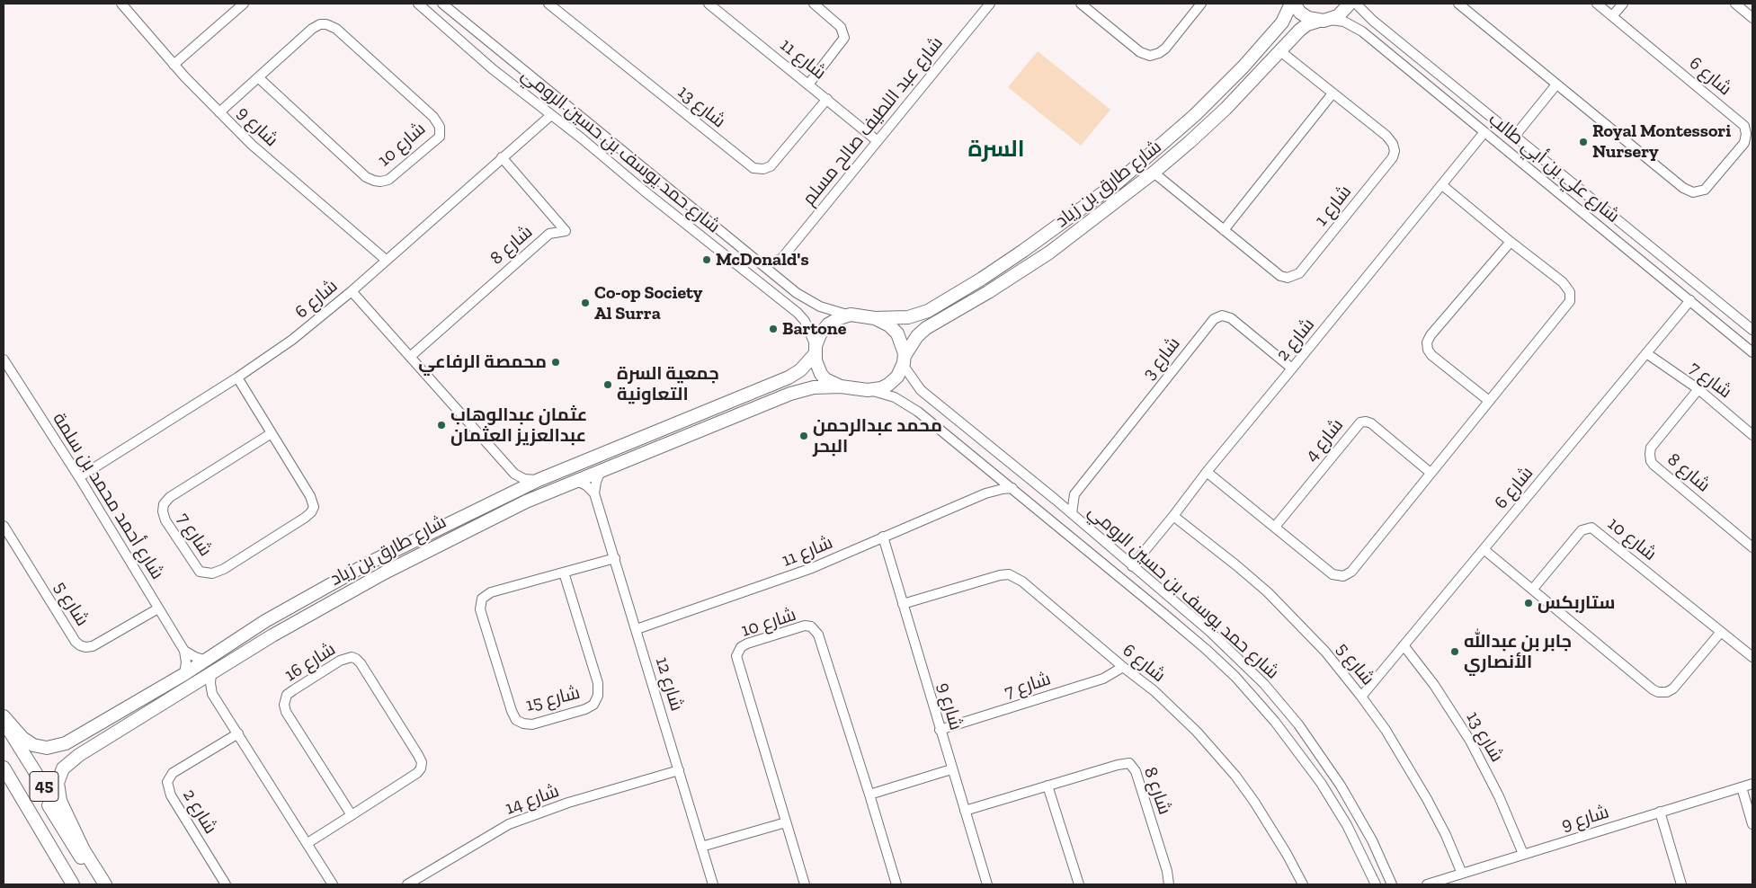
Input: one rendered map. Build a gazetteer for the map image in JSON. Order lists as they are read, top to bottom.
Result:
{
  "streets": {
    "main road": ["شارع طارق بن زياد", "45"],
    "street": [
      "شارع 11",
      "شارع 6",
      "شارع 13",
      "شارع عبد اللطيف صالح مسلم",
      "شارع 9",
      "شارع 10",
      "شارع حمد يوسف بن حسين الرومي",
      "شارع علي بن أبي طالب",
      "شارع 1",
      "شارع 8",
      "شارع 2",
      "شارع 3",
      "شارع 7",
      "شارع 4",
      "شارع أحمد محمد بن سلمة",
      "شارع 5",
      "شارع 16",
      "شارع 12",
      "شارع 15",
      "شارع 14"
    ]
  },
  "crossings": [
    ["شارع 11", "شارع 13"],
    ["شارع 11", "شارع عبد اللطيف صالح مسلم"],
    ["شارع 11", "شارع 9"],
    ["شارع 11", "شارع حمد يوسف بن حسين الرومي"],
    ["شارع 11", "شارع 12"],
    ["شارع 6", "شارع 13"],
    ["شارع 6", "شارع 9"],
    ["شارع 6", "شارع حمد يوسف بن حسين الرومي"],
    ["شارع 6", "شارع علي بن أبي طالب"],
    ["شارع 6", "شارع 8"],
    ["شارع 6", "شارع 7"],
    ["شارع 6", "شارع أحمد محمد بن سلمة"],
    ["شارع 6", "شارع 5"],
    ["شارع 13", "شارع 9"],
    ["شارع 9", "شارع 10"],
    ["شارع 9", "شارع 8"],
    ["شارع 9", "شارع 7"],
    ["شارع 9", "شارع 5"],
    ["شارع حمد يوسف بن حسين الرومي", "شارع طارق بن زياد"],
    ["شارع حمد يوسف بن حسين الرومي", "شارع 2"],
    ["شارع علي بن أبي طالب", "شارع طارق بن زياد"],
    ["شارع علي بن أبي طالب", "شارع 2"],
    ["شارع طارق بن زياد", "شارع 1"],
    ["شارع طارق بن زياد", "45"],
    ["شارع 8", "شارع 7"],
    ["شارع 2", "شارع 3"],
    ["شارع 2", "شارع 5"],
    ["شارع أحمد محمد بن سلمة", "شارع 5"],
    ["شارع 12", "شارع 15"],
    ["شارع 12", "شارع 14"]
  ],
  "districts": ["السرة"],
  "places": [
    "Royal Montessori Nursery",
    "McDonald's",
    "Co-op Society Al Surra",
    "Bartone",
    "محمصة الرفاعي",
    "جمعية السرة التعاونية",
    "عثمان عبدالوهاب عبدالعزيز العثمان",
    "محمد عبدالرحمن البحر",
    "ستاربكس",
    "جابر بن عبدالله الأنصاري"
  ]
}
